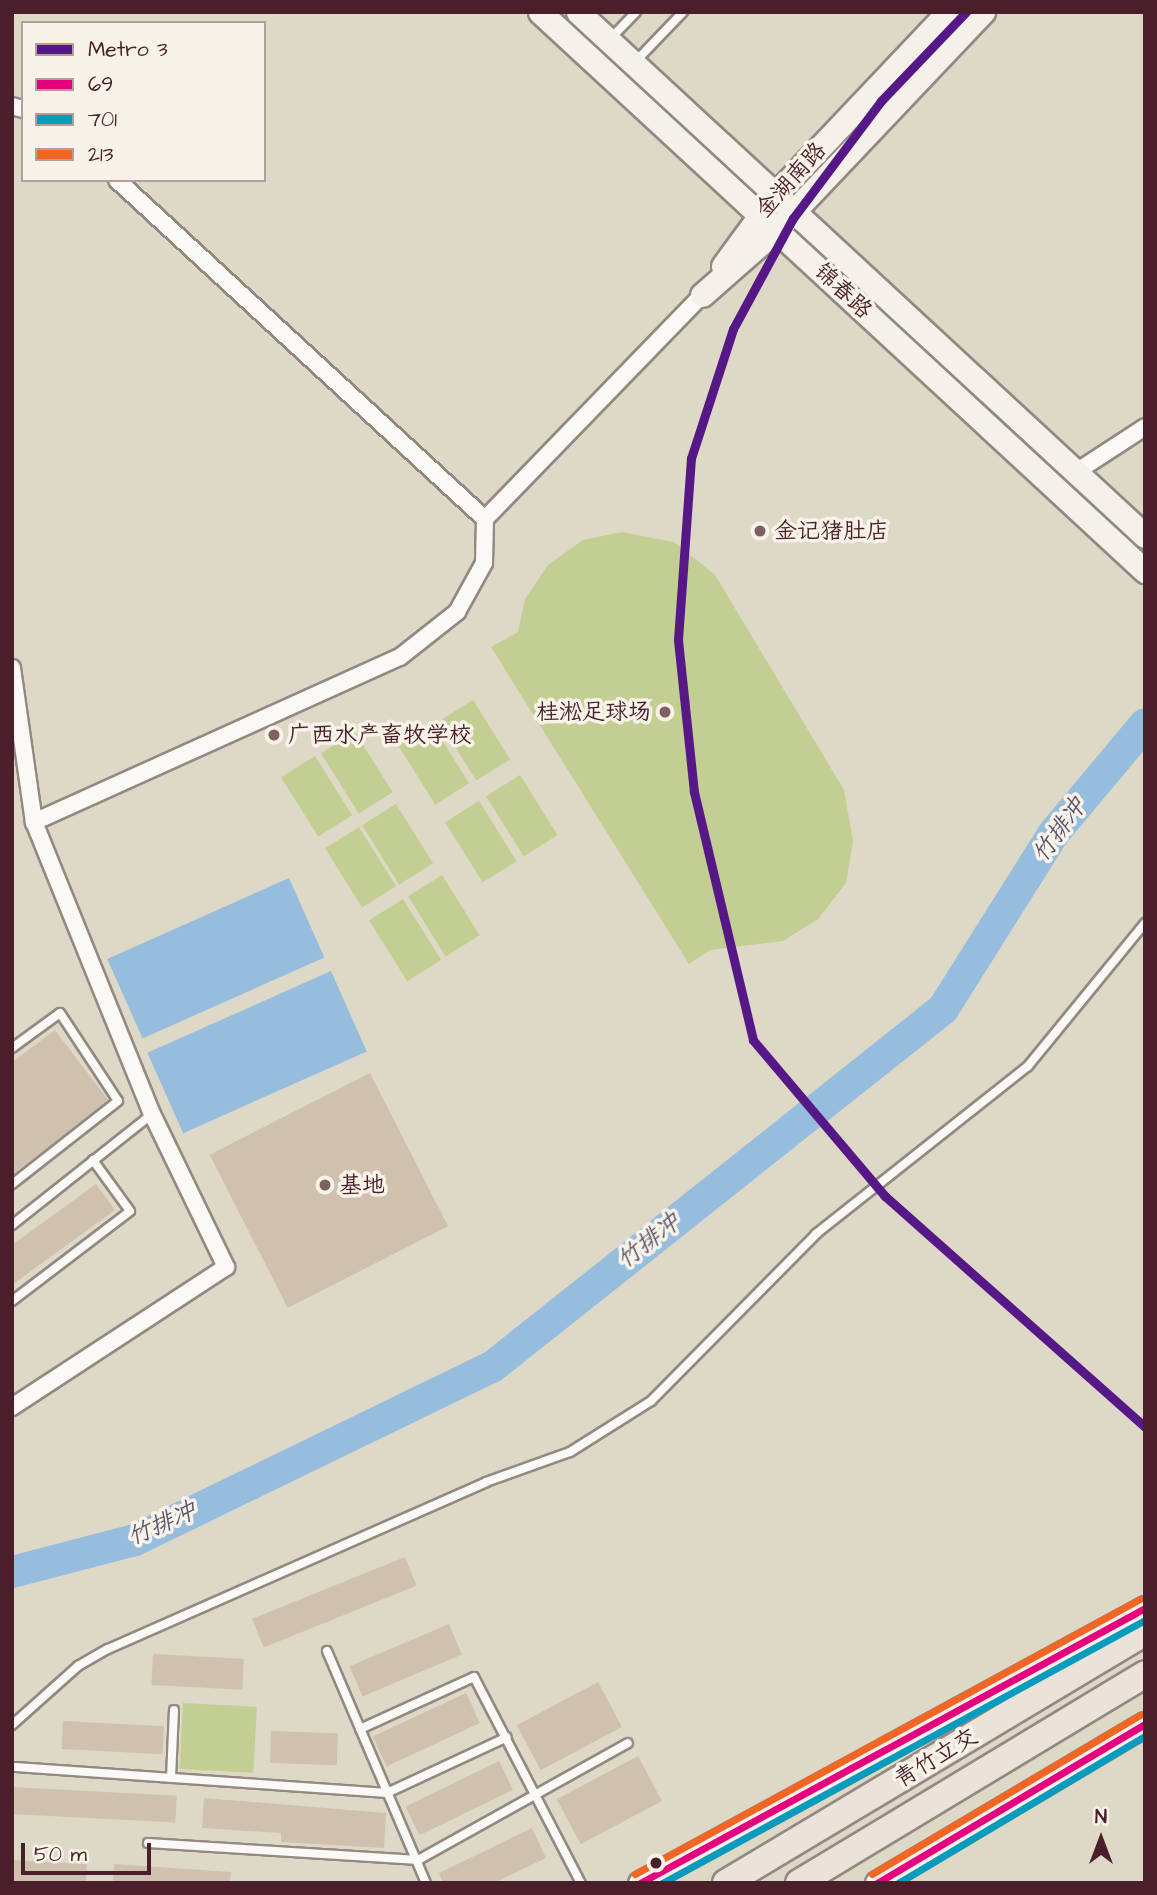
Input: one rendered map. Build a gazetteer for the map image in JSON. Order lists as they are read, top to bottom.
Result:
{
  "streets": {
    "highway": ["青竹立交"],
    "main road": ["金湖南路", "锦春路"]
  },
  "crossings": [
    ["金湖南路", "锦春路"]
  ],
  "water": ["竹排冲"],
  "places": [
    "金记猪肚店",
    "桂淞足球场",
    "广西水产畜牧学校",
    "基地"
  ],
  "lines": [
    "metro line 3",
    "transit line 213",
    "transit line 69",
    "transit line 701"
  ],
  "legend": [
    "Metro 3",
    "69",
    "701",
    "213"
  ],
  "scale_bar": "50 m",
  "north": "top"
}
